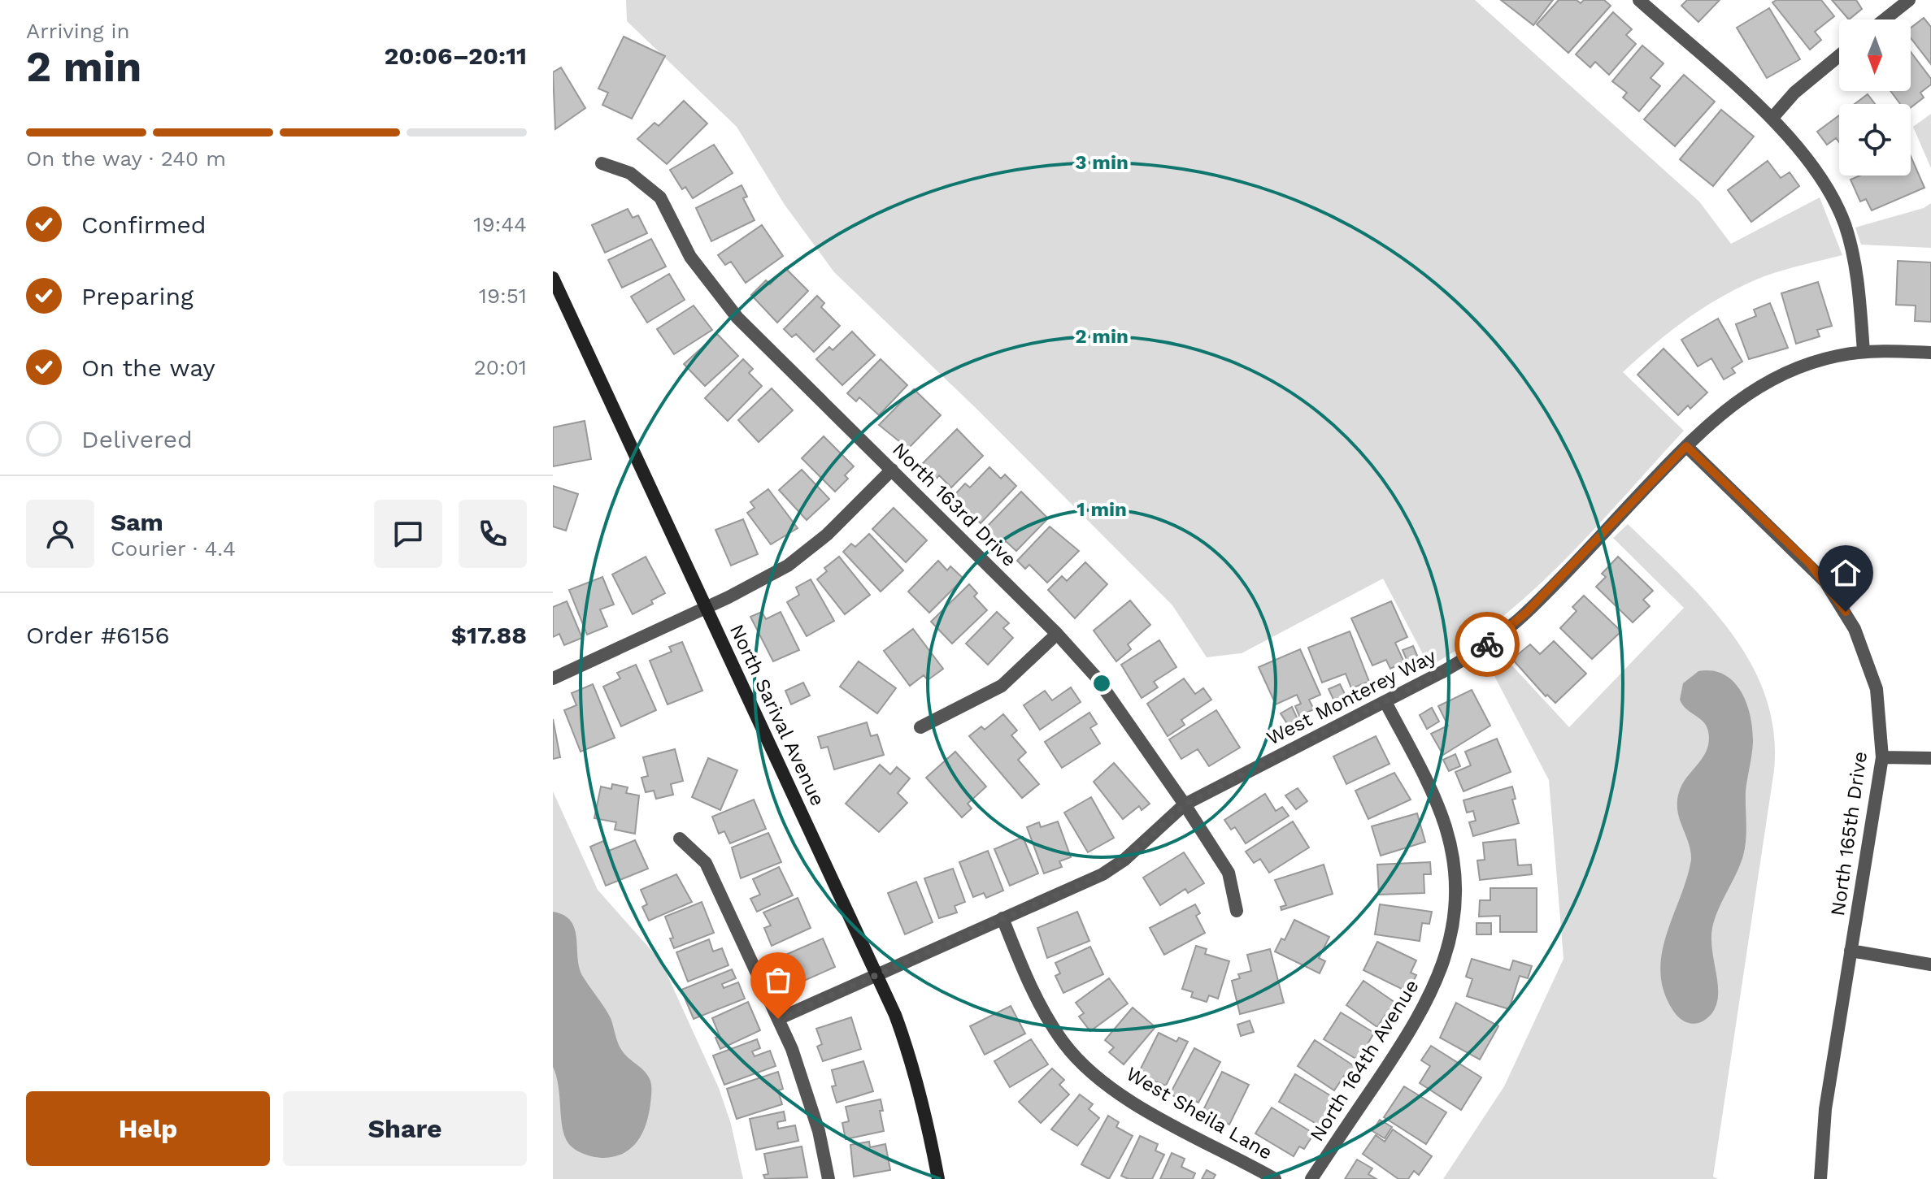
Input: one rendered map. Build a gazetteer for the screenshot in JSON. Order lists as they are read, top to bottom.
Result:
{
  "streets": {
    "street": [
      "North 163rd Drive",
      "West Monterey Way",
      "North Sarival Avenue",
      "North 165th Drive",
      "North 164th Avenue",
      "West Sheila Lane"
    ]
  },
  "crossings": [
    ["North 163rd Drive", "West Monterey Way"],
    ["West Monterey Way", "North Sarival Avenue"],
    ["West Monterey Way", "North 165th Drive"],
    ["West Monterey Way", "North 164th Avenue"],
    ["West Monterey Way", "West Sheila Lane"]
  ],
  "north": "bottom",
  "page": {
    "heading": ["2 min", "Arriving in", "20:06–20:11"],
    "panel": [
      "Sam",
      "Courier · 4.4",
      "Order #6156",
      "$17.88"
    ],
    "bar": "On the way · 240 m",
    "list": [
      ["Confirmed", "19:44"],
      ["Preparing", "19:51"],
      ["On the way", "20:01"],
      "Delivered"
    ],
    "buttons": ["Help", "Share"]
  },
  "rings": ["3 min", "2 min", "1 min"]
}
